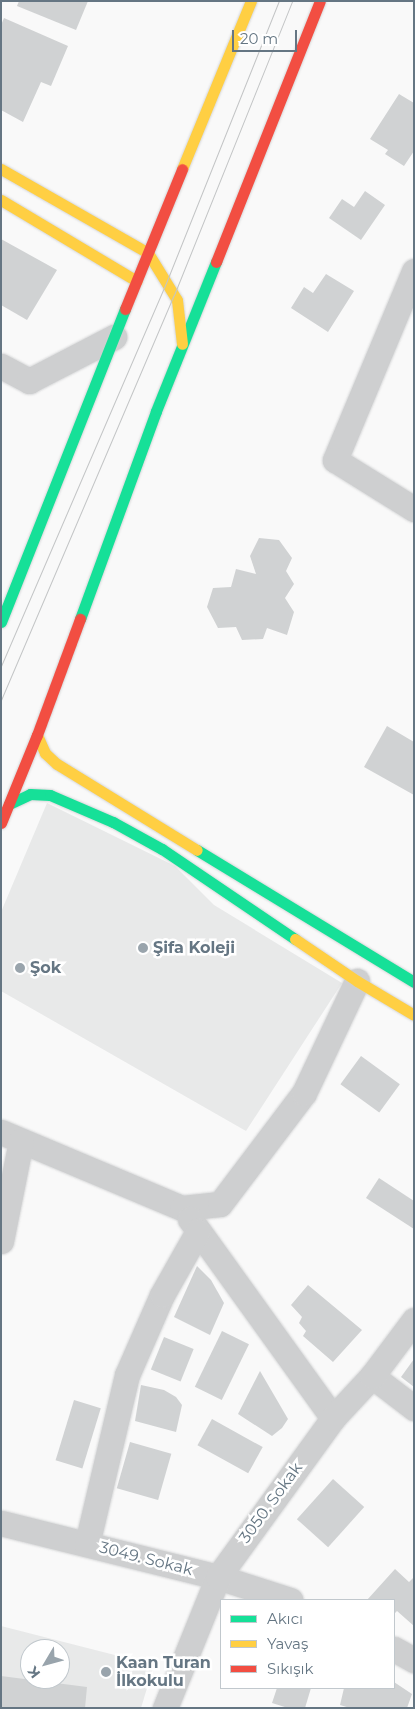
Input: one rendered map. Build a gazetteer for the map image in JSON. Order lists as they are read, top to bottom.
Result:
{
  "streets": {
    "street": ["3050. Sokak", "3049. Sokak"]
  },
  "crossings": [
    ["3050. Sokak", "3049. Sokak"]
  ],
  "places": ["Şifa Koleji", "Şok", "Kaan Turan İlkokulu"],
  "legend": ["Akıcı", "Yavaş", "Sıkışık"],
  "scale_bar": "20 m",
  "north": "bottom left"
}
